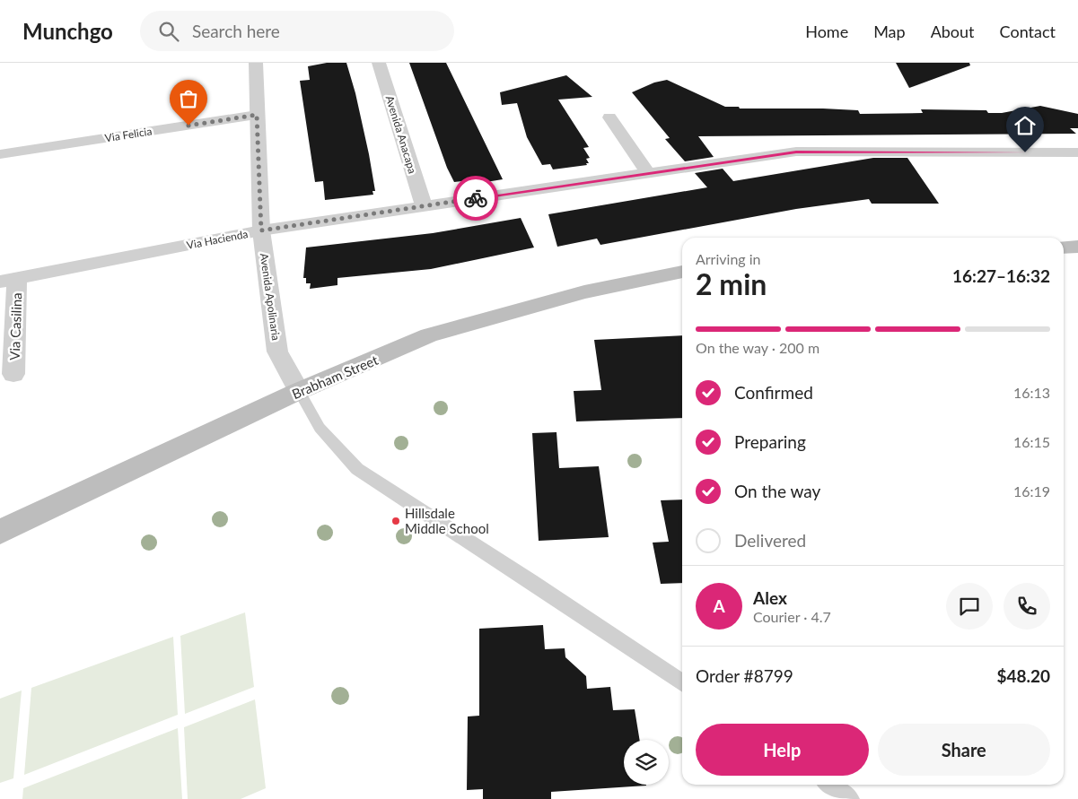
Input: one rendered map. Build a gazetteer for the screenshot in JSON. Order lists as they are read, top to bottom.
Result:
{
  "streets": {
    "main road": ["Brabham Street"],
    "street": [
      "Via Felicia",
      "Avenida Anacapa",
      "Via Hacienda",
      "Avenida Apolinaria",
      "Via Casilina"
    ]
  },
  "crossings": [
    ["Via Felicia", "Avenida Apolinaria"],
    ["Avenida Anacapa", "Via Hacienda"],
    ["Via Hacienda", "Avenida Apolinaria"],
    ["Via Hacienda", "Via Casilina"],
    ["Avenida Apolinaria", "Brabham Street"]
  ],
  "places": ["Hillsdale Middle School"],
  "page": {
    "header": "Munchgo",
    "search": "Search here",
    "nav": [
      "Home",
      "Map",
      "About",
      "Contact"
    ],
    "heading": ["2 min", "Arriving in", "16:27–16:32"],
    "panel": [
      "Alex",
      "Courier · 4.7",
      "Order #8799",
      "$48.20"
    ],
    "bar": "On the way · 200 m",
    "list": [
      ["Confirmed", "16:13"],
      ["Preparing", "16:15"],
      ["On the way", "16:19"],
      "Delivered"
    ],
    "round": "A",
    "buttons": ["Help", "Share"]
  }
}
